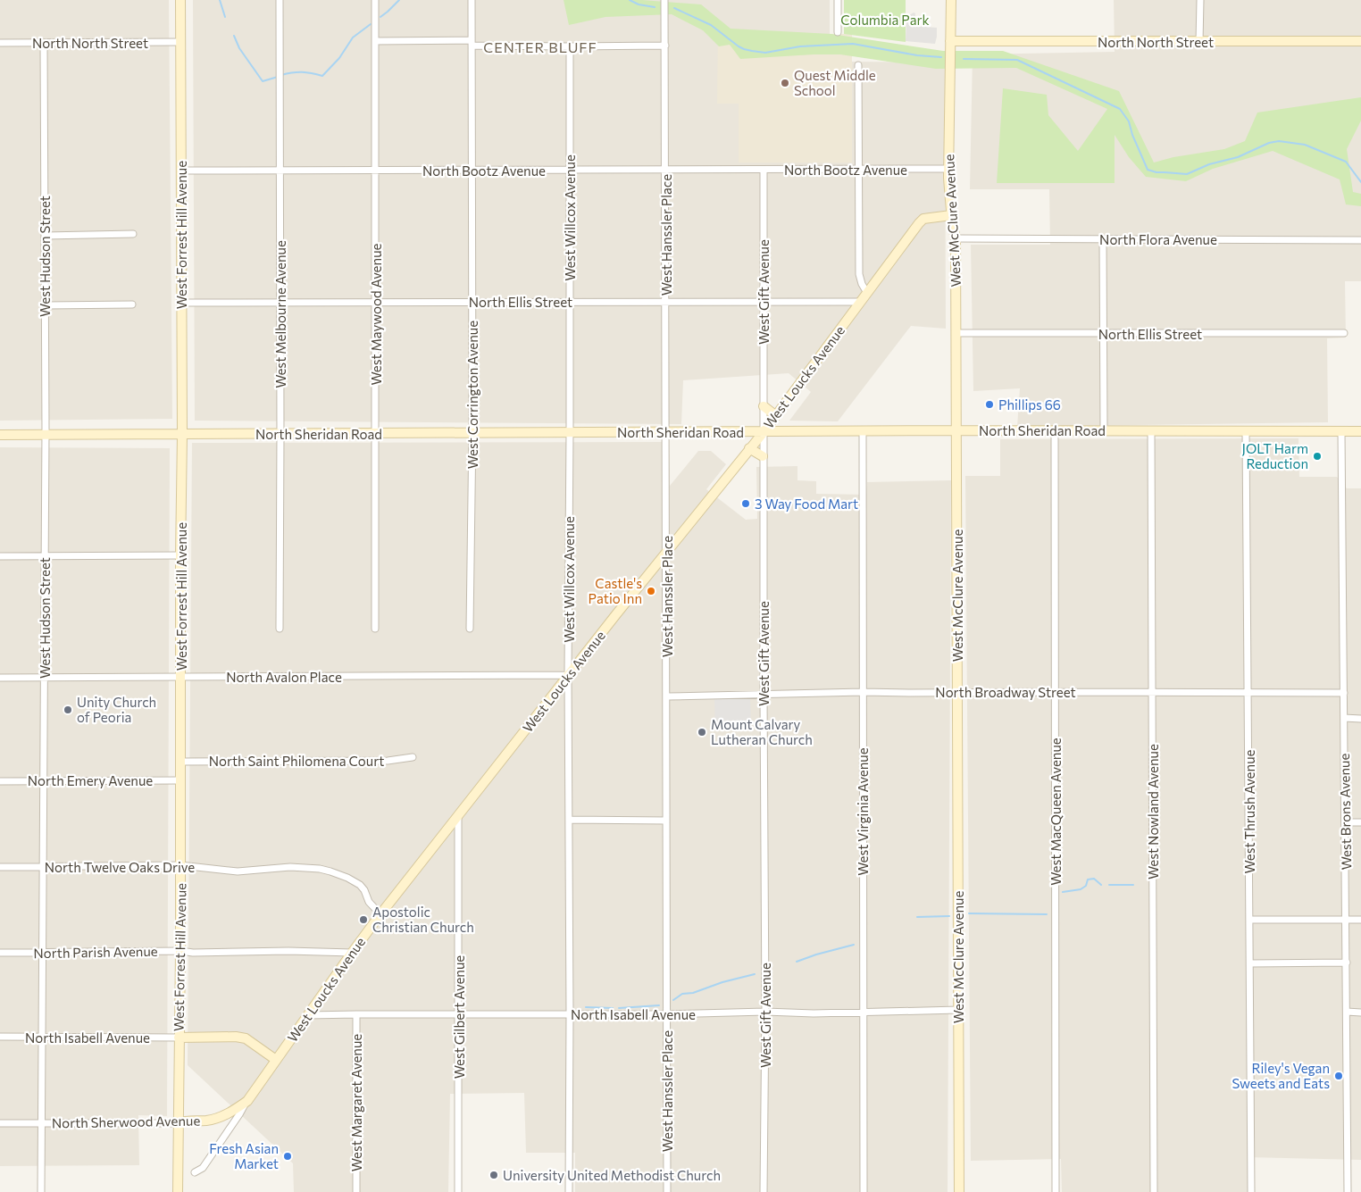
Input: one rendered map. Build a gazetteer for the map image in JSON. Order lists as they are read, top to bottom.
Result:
{
  "streets": {
    "street": [
      "North North Street",
      "North Bootz Avenue",
      "West Willcox Avenue",
      "West McClure Avenue",
      "West Forrest Hill Avenue",
      "West Hanssler Place",
      "North Flora Avenue",
      "West Hudson Street",
      "West Gift Avenue",
      "North Ellis Street",
      "West Melbourne Avenue",
      "West Maywood Avenue",
      "West Loucks Avenue",
      "West Corrington Avenue",
      "North Sheridan Road",
      "North Avalon Place",
      "North Broadway Street",
      "North Saint Philomena Court",
      "North Emery Avenue",
      "West Virginia Avenue",
      "West MacQueen Avenue",
      "West Nowland Avenue",
      "West Thrush Avenue",
      "West Brons Avenue",
      "North Twelve Oaks Drive",
      "North Parish Avenue",
      "North Isabell Avenue",
      "West Gilbert Avenue",
      "West Margaret Avenue",
      "North Sherwood Avenue"
    ]
  },
  "crossings": [
    ["North North Street", "West McClure Avenue"],
    ["North North Street", "West Forrest Hill Avenue"],
    ["North North Street", "West Hudson Street"],
    ["North Bootz Avenue", "West Willcox Avenue"],
    ["North Bootz Avenue", "West McClure Avenue"],
    ["North Bootz Avenue", "West Forrest Hill Avenue"],
    ["North Bootz Avenue", "West Hanssler Place"],
    ["North Bootz Avenue", "West Gift Avenue"],
    ["North Bootz Avenue", "West Melbourne Avenue"],
    ["North Bootz Avenue", "West Maywood Avenue"],
    ["North Bootz Avenue", "West Corrington Avenue"],
    ["West Willcox Avenue", "North Ellis Street"],
    ["West Willcox Avenue", "West Loucks Avenue"],
    ["West Willcox Avenue", "North Sheridan Road"],
    ["West Willcox Avenue", "North Avalon Place"],
    ["West Willcox Avenue", "North Isabell Avenue"],
    ["West McClure Avenue", "North Flora Avenue"],
    ["West McClure Avenue", "North Ellis Street"],
    ["West McClure Avenue", "West Loucks Avenue"],
    ["West McClure Avenue", "North Sheridan Road"],
    ["West McClure Avenue", "North Broadway Street"],
    ["West McClure Avenue", "North Isabell Avenue"],
    ["West Forrest Hill Avenue", "North Ellis Street"],
    ["West Forrest Hill Avenue", "North Sheridan Road"],
    ["West Forrest Hill Avenue", "North Avalon Place"],
    ["West Forrest Hill Avenue", "North Saint Philomena Court"],
    ["West Forrest Hill Avenue", "North Emery Avenue"],
    ["West Forrest Hill Avenue", "North Twelve Oaks Drive"],
    ["West Forrest Hill Avenue", "North Parish Avenue"],
    ["West Forrest Hill Avenue", "North Isabell Avenue"],
    ["West Forrest Hill Avenue", "North Sherwood Avenue"],
    ["West Hanssler Place", "North Ellis Street"],
    ["West Hanssler Place", "West Loucks Avenue"],
    ["West Hanssler Place", "North Sheridan Road"],
    ["West Hanssler Place", "North Broadway Street"],
    ["West Hanssler Place", "North Isabell Avenue"],
    ["West Hudson Street", "North Sheridan Road"],
    ["West Hudson Street", "North Avalon Place"],
    ["West Hudson Street", "North Emery Avenue"],
    ["West Hudson Street", "North Twelve Oaks Drive"],
    ["West Hudson Street", "North Parish Avenue"],
    ["West Hudson Street", "North Isabell Avenue"],
    ["West Hudson Street", "North Sherwood Avenue"],
    ["West Gift Avenue", "North Ellis Street"],
    ["West Gift Avenue", "West Loucks Avenue"],
    ["West Gift Avenue", "North Sheridan Road"],
    ["West Gift Avenue", "North Broadway Street"],
    ["West Gift Avenue", "North Isabell Avenue"],
    ["North Ellis Street", "West Melbourne Avenue"],
    ["North Ellis Street", "West Maywood Avenue"],
    ["North Ellis Street", "West Loucks Avenue"],
    ["North Ellis Street", "West Corrington Avenue"],
    ["West Melbourne Avenue", "North Sheridan Road"],
    ["West Maywood Avenue", "North Sheridan Road"],
    ["West Loucks Avenue", "North Sheridan Road"],
    ["West Loucks Avenue", "North Avalon Place"],
    ["West Loucks Avenue", "North Twelve Oaks Drive"],
    ["West Loucks Avenue", "North Parish Avenue"],
    ["West Loucks Avenue", "North Isabell Avenue"],
    ["West Loucks Avenue", "West Gilbert Avenue"],
    ["West Loucks Avenue", "North Sherwood Avenue"],
    ["West Corrington Avenue", "North Sheridan Road"],
    ["North Sheridan Road", "West Virginia Avenue"],
    ["North Sheridan Road", "West MacQueen Avenue"],
    ["North Sheridan Road", "West Nowland Avenue"],
    ["North Sheridan Road", "West Thrush Avenue"],
    ["North Sheridan Road", "West Brons Avenue"],
    ["North Broadway Street", "West Virginia Avenue"],
    ["North Broadway Street", "West MacQueen Avenue"],
    ["North Broadway Street", "West Nowland Avenue"],
    ["North Broadway Street", "West Thrush Avenue"],
    ["North Broadway Street", "West Brons Avenue"],
    ["West Virginia Avenue", "North Isabell Avenue"],
    ["North Isabell Avenue", "West Gilbert Avenue"],
    ["North Isabell Avenue", "West Margaret Avenue"]
  ],
  "districts": ["CENTER BLUFF"],
  "parks": ["Columbia Park"],
  "places": [
    "Quest Middle School",
    "Phillips 66",
    "JOLT Harm Reduction",
    "3 Way Food Mart",
    "Castle's Patio Inn",
    "Unity Church of Peoria",
    "Mount Calvary Lutheran Church",
    "Apostolic Christian Church",
    "Riley's Vegan Sweets and Eats",
    "Fresh Asian Market",
    "University United Methodist Church"
  ]
}
